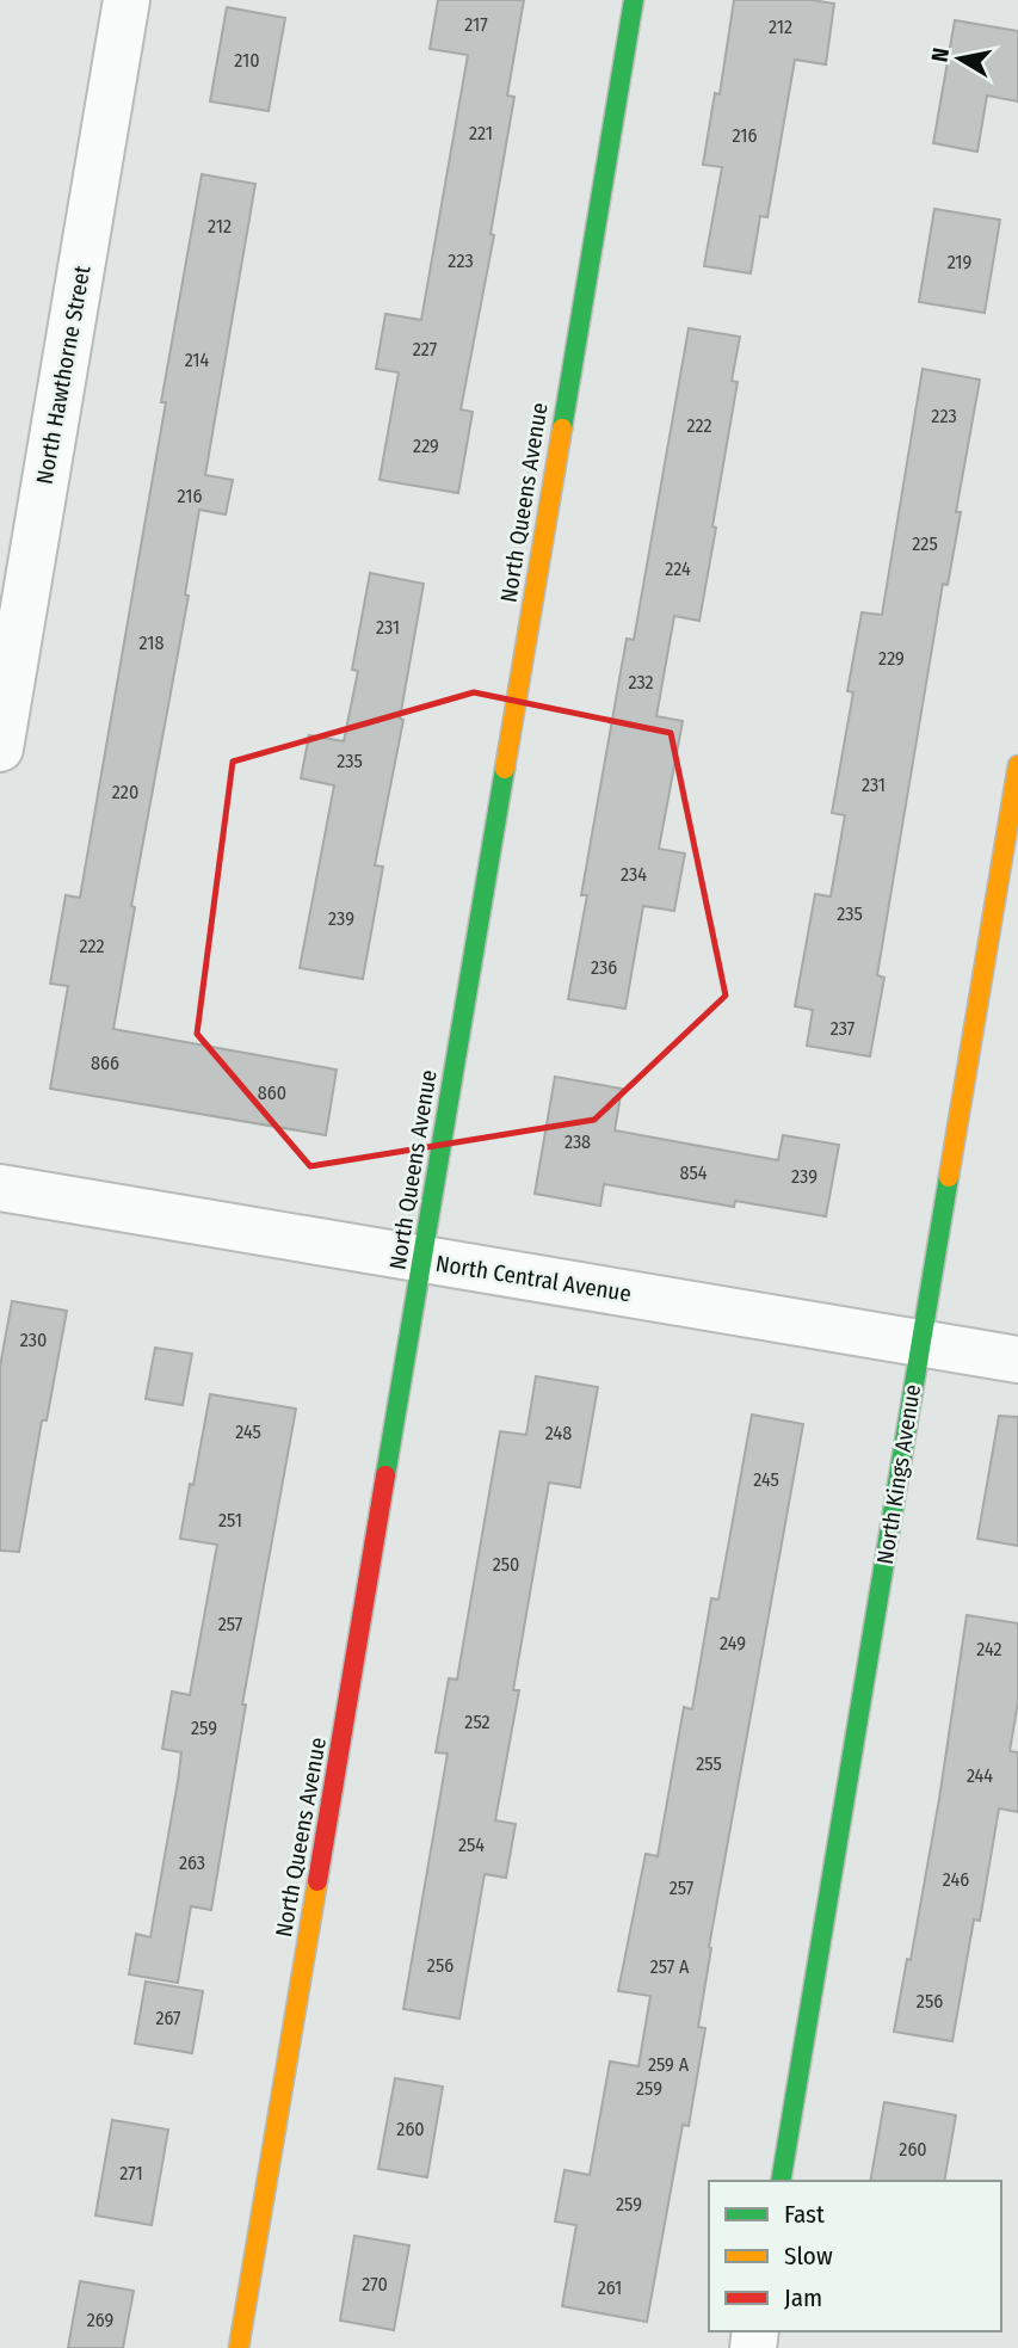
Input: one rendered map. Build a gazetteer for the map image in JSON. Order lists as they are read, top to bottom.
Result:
{
  "streets": {
    "street": [
      "North Hawthorne Street",
      "North Queens Avenue",
      "North Central Avenue",
      "North Kings Avenue"
    ]
  },
  "crossings": [
    ["North Queens Avenue", "North Central Avenue"],
    ["North Central Avenue", "North Kings Avenue"]
  ],
  "house_numbers": [
    "217",
    "212",
    "210",
    "221",
    "216",
    "212",
    "223",
    "219",
    "227",
    "214",
    "223",
    "222",
    "229",
    "216",
    "225",
    "224",
    "231",
    "218",
    "229",
    "232",
    "235",
    "231",
    "220",
    "234",
    "235",
    "239",
    "222",
    "236",
    "237",
    "866",
    "860",
    "238",
    "854",
    "239",
    "230",
    "245",
    "248",
    "245",
    "251",
    "250",
    "257",
    "249",
    "242",
    "252",
    "259",
    "255",
    "244",
    "254",
    "263",
    "246",
    "257",
    "256",
    "257 A",
    "256",
    "267",
    "259 A",
    "259",
    "260",
    "260",
    "271",
    "259",
    "270",
    "261",
    "269"
  ],
  "legend": ["Fast", "Slow", "Jam"],
  "north": "left"
}
